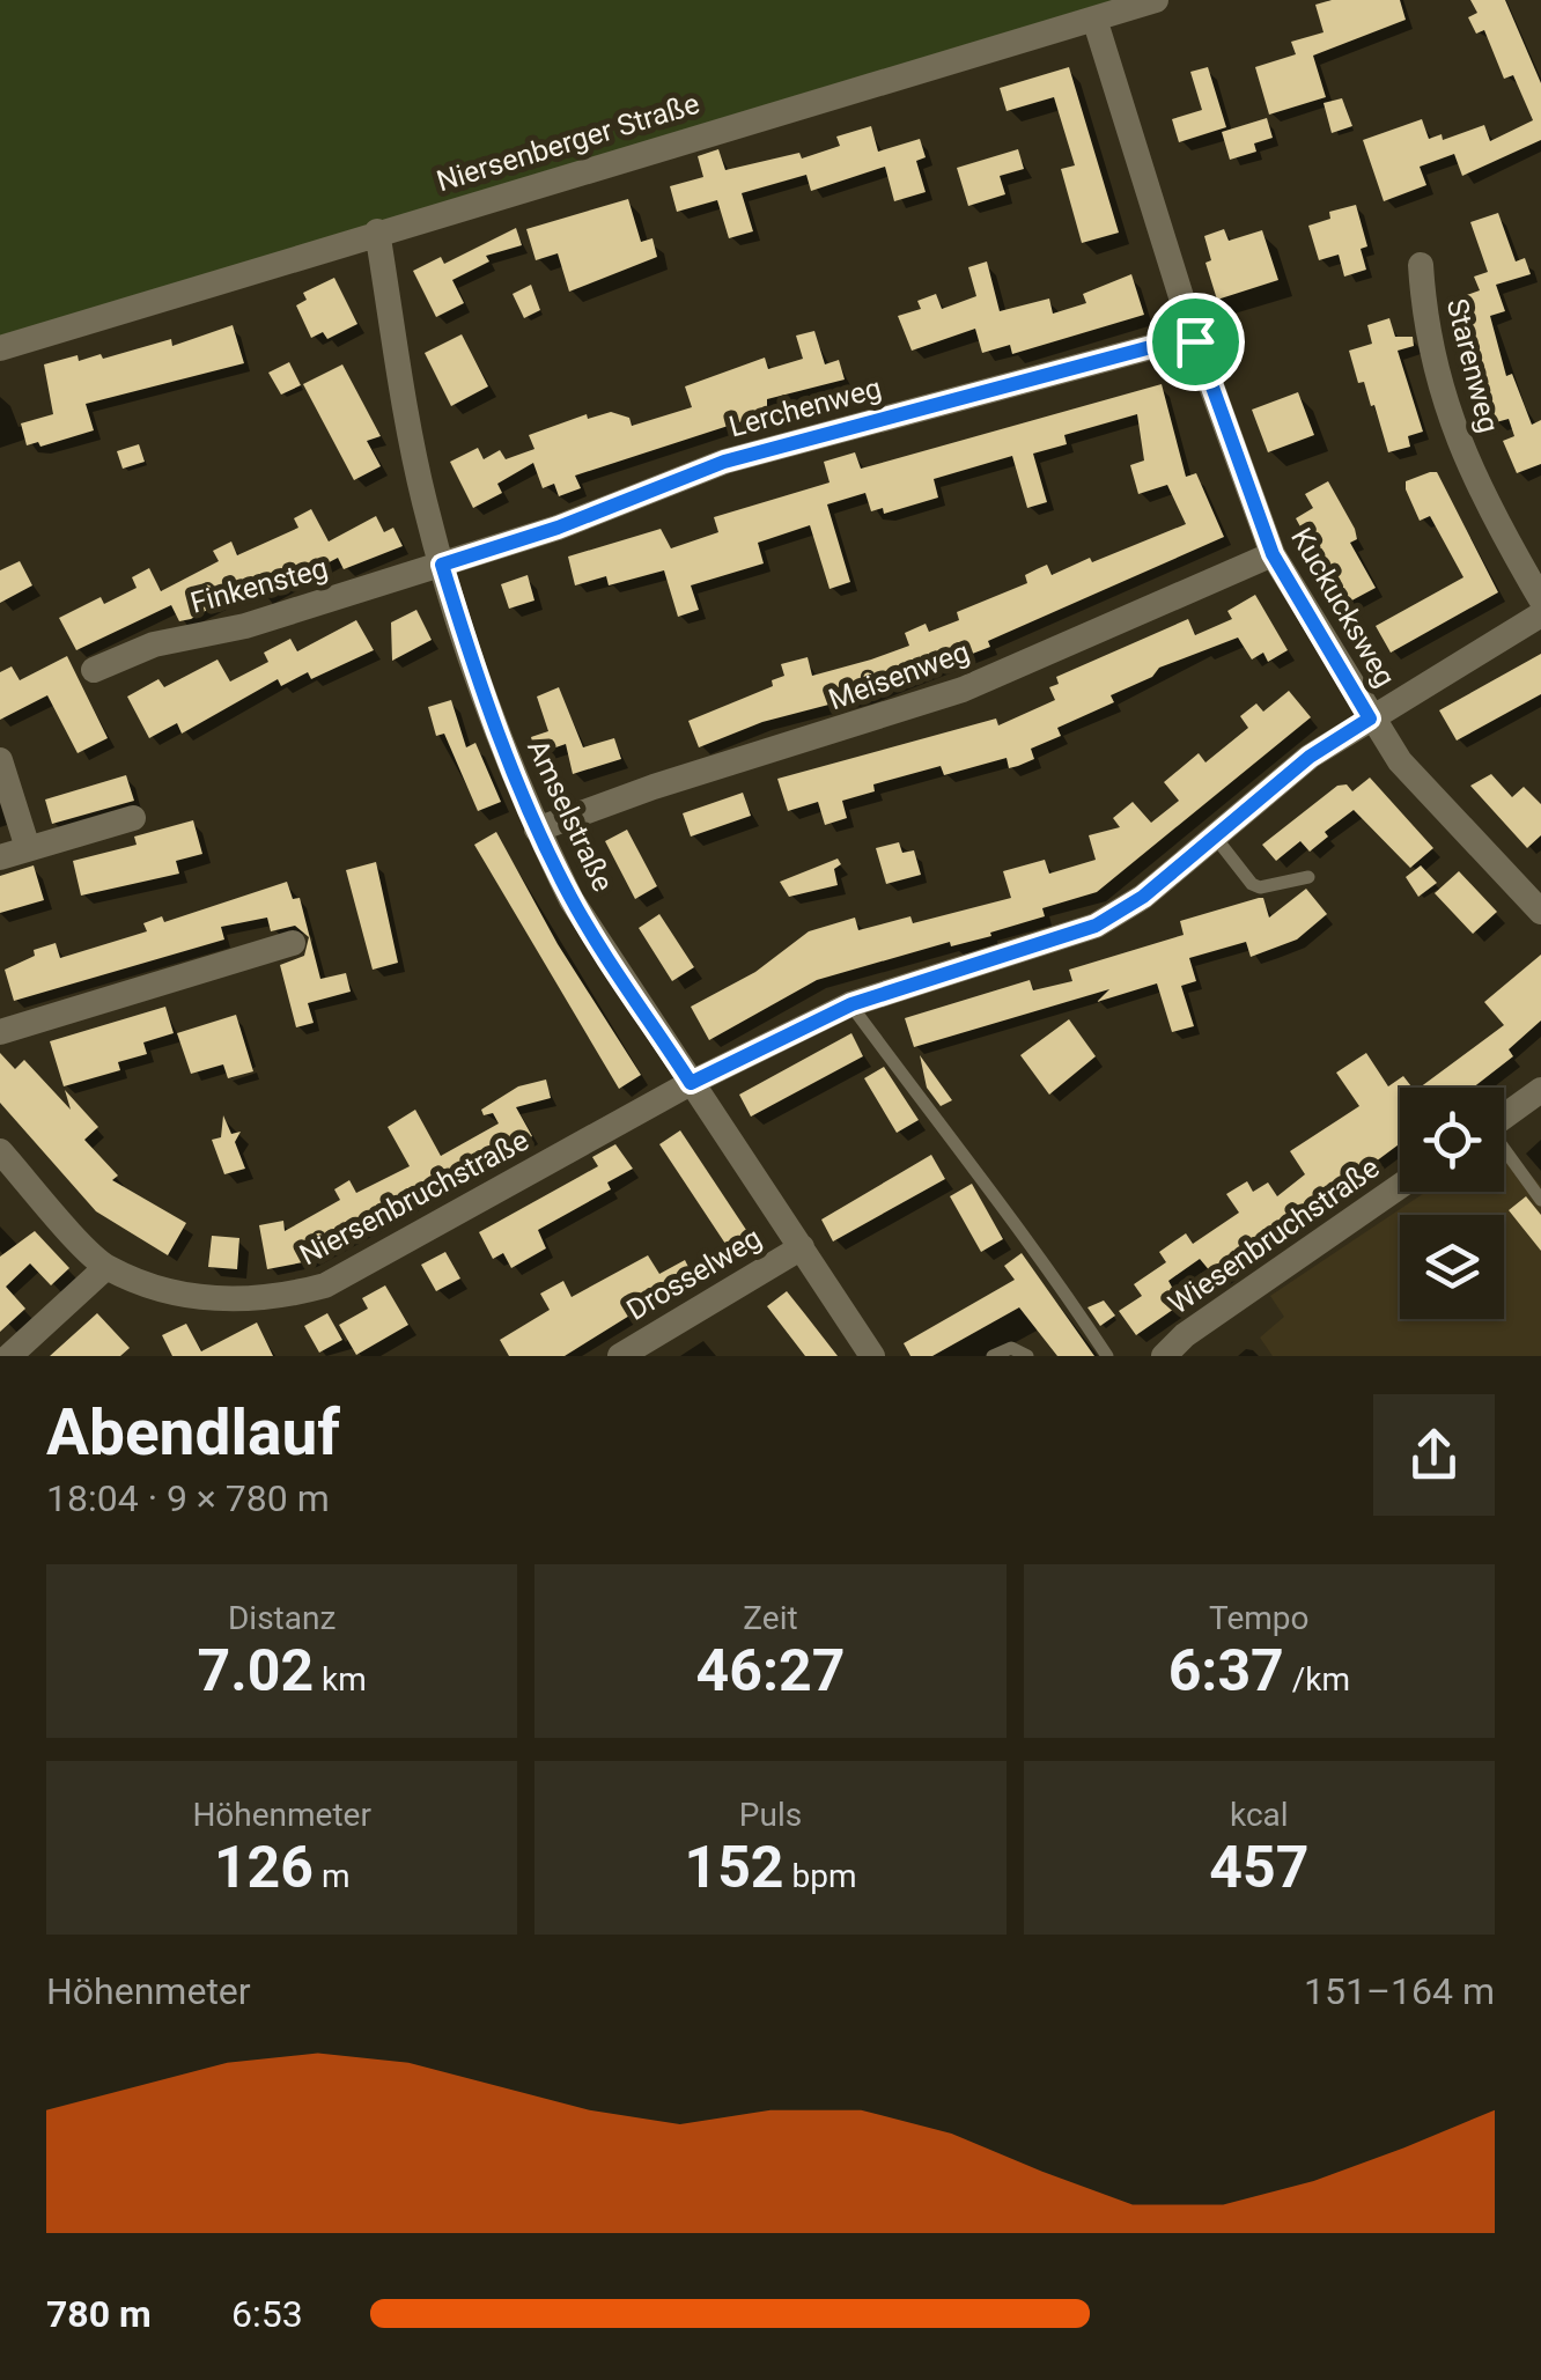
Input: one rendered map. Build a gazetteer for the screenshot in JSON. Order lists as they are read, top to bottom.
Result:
{
  "streets": {
    "street": [
      "Niersenberger Straße",
      "Starenweg",
      "Lerchenweg",
      "Finkensteg",
      "Kuckucksweg",
      "Meisenweg",
      "Amselstraße",
      "Niersenbruchstraße",
      "Wiesenbruchstraße",
      "Drosselweg"
    ]
  },
  "crossings": [
    ["Niersenberger Straße", "Kuckucksweg"],
    ["Niersenberger Straße", "Amselstraße"],
    ["Lerchenweg", "Finkensteg"],
    ["Lerchenweg", "Kuckucksweg"],
    ["Lerchenweg", "Amselstraße"],
    ["Finkensteg", "Amselstraße"],
    ["Kuckucksweg", "Meisenweg"],
    ["Kuckucksweg", "Niersenbruchstraße"],
    ["Meisenweg", "Amselstraße"],
    ["Amselstraße", "Niersenbruchstraße"],
    ["Amselstraße", "Drosselweg"]
  ],
  "page": {
    "heading": ["Abendlauf", "18:04 · 9 × 780 m"],
    "stats": [
      ["Distanz", "7.02 km"],
      ["Zeit", "46:27"],
      ["Tempo", "6:37 /km"],
      ["Höhenmeter", "126 m"],
      ["Puls", "152 bpm"],
      ["kcal", "457"]
    ],
    "chart": ["Höhenmeter", "151–164 m"],
    "list": [
      {
        "name": "780 m",
        "note": "6:53"
      }
    ]
  }
}
